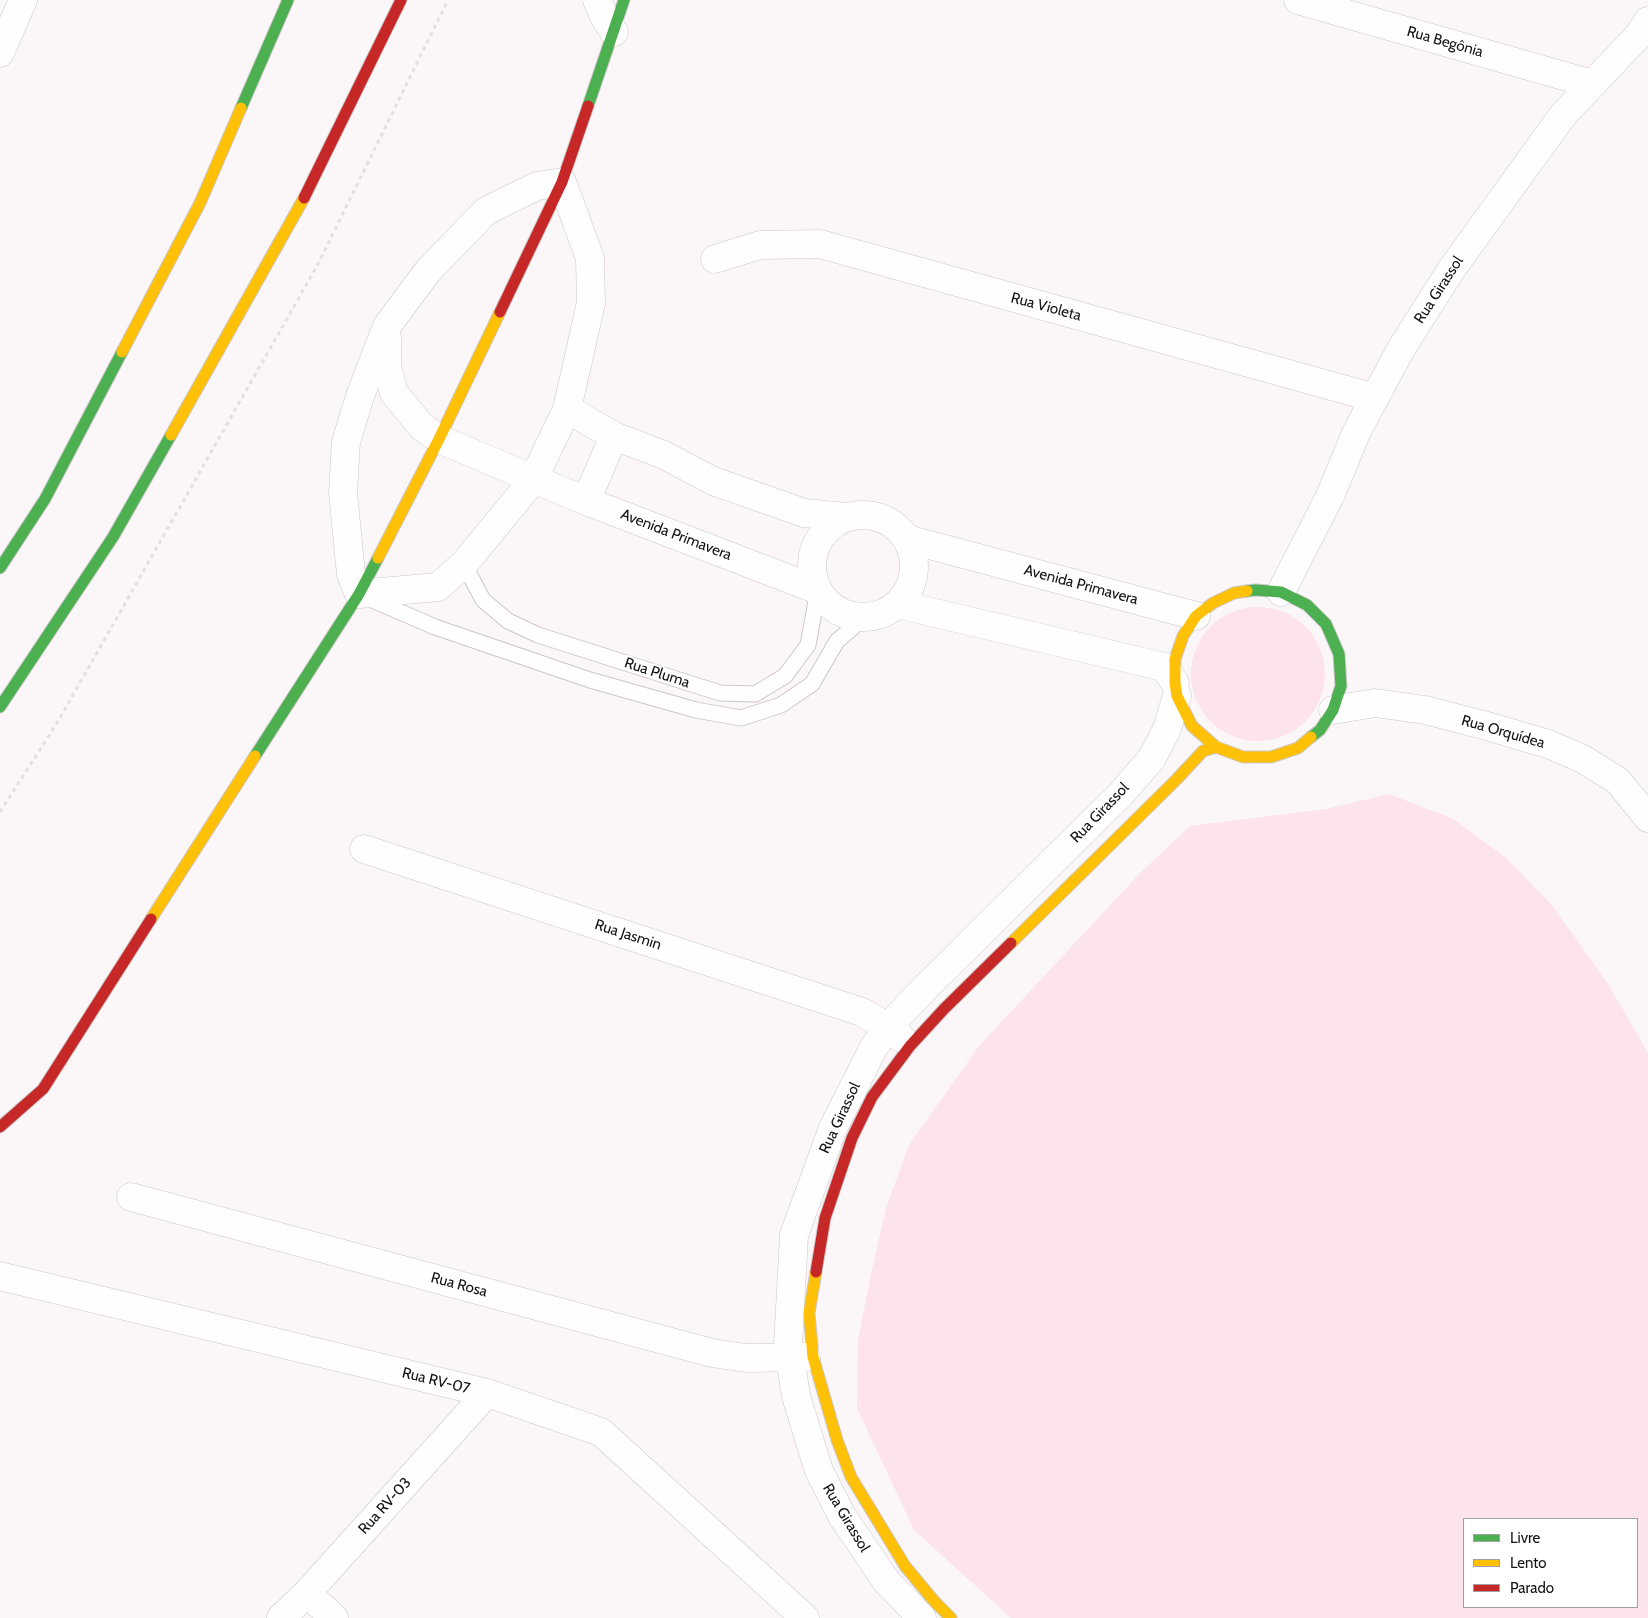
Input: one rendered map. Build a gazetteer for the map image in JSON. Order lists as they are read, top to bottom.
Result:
{
  "streets": {
    "street": [
      "Rua Begônia",
      "Rua Girassol",
      "Rua Violeta",
      "Avenida Primavera",
      "Rua Orquídea",
      "Rua Jasmin",
      "Rua Rosa",
      "Rua RV-07",
      "Rua RV-03"
    ],
    "lane": ["Rua Pluma"]
  },
  "crossings": [
    ["Rua Begônia", "Rua Girassol"],
    ["Rua Girassol", "Rua Violeta"],
    ["Rua Girassol", "Avenida Primavera"],
    ["Rua Girassol", "Rua Orquídea"],
    ["Rua Girassol", "Rua Jasmin"],
    ["Rua Girassol", "Rua Rosa"],
    ["Avenida Primavera", "Rua Pluma"],
    ["Avenida Primavera", "Rua Orquídea"],
    ["Rua RV-07", "Rua RV-03"]
  ],
  "legend": ["Livre", "Lento", "Parado"]
}
